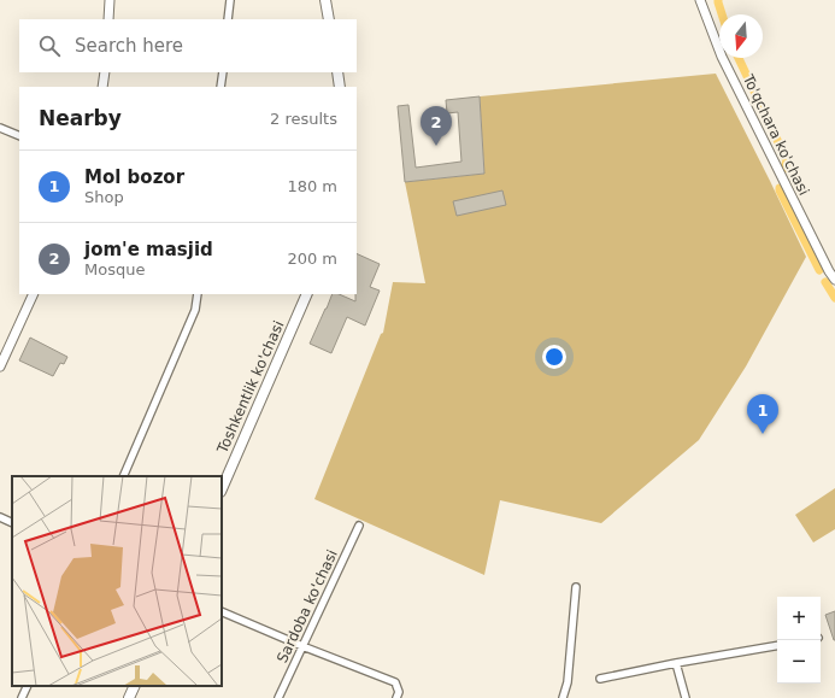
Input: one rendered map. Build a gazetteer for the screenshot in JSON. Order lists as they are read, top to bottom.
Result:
{
  "streets": {
    "main road": ["Toshkentlik ko'chasi"],
    "street": ["To'qchara ko'chasi", "Sardoba ko'chasi"]
  },
  "north": "bottom",
  "page": {
    "search": "Search here",
    "heading": ["Nearby", "2 results"],
    "pins": ["2", "1"],
    "list": [
      {
        "mark": "1",
        "name": "Mol bozor",
        "note": "Shop",
        "value": "180 m"
      },
      {
        "mark": "2",
        "name": "jom'e masjid",
        "note": "Mosque",
        "value": "200 m"
      }
    ],
    "map_buttons": ["+", "−"]
  }
}
